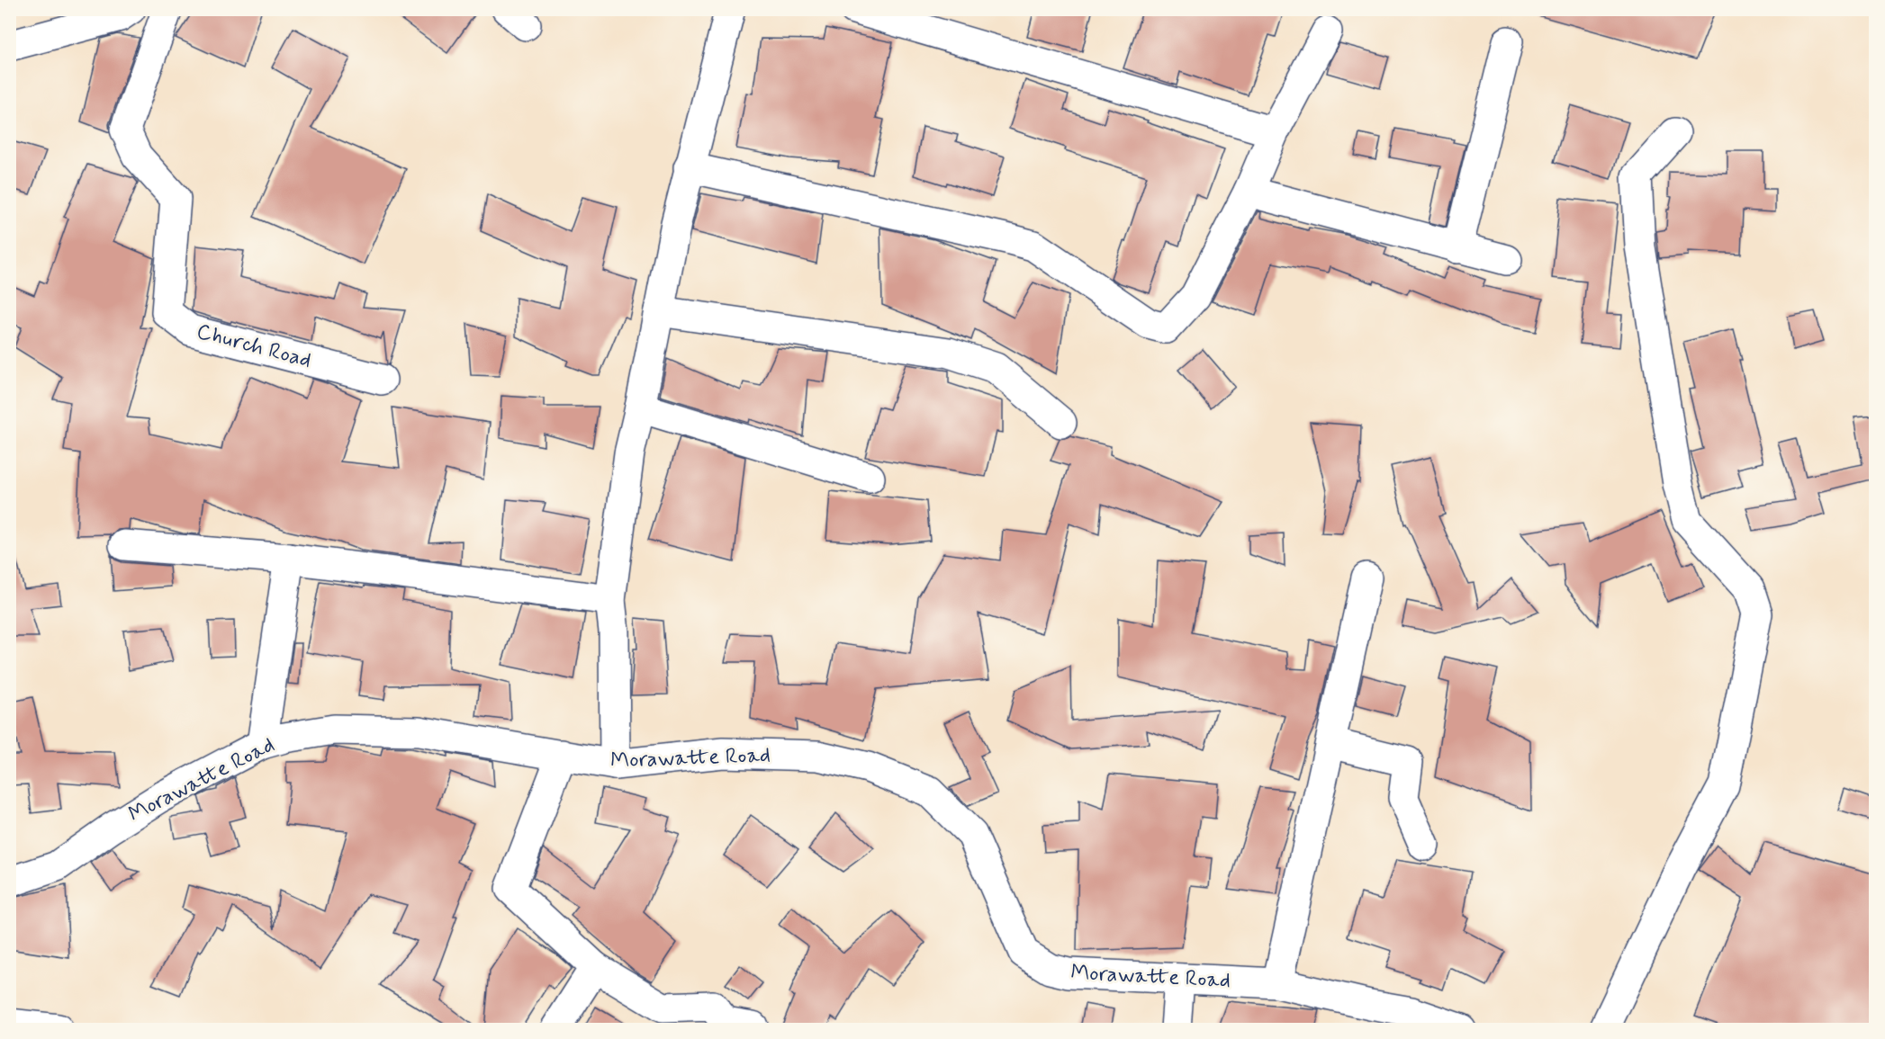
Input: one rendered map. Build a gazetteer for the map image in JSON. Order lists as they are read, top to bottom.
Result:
{
  "streets": {
    "street": ["Church Road", "Morawatte Road"]
  }
}
